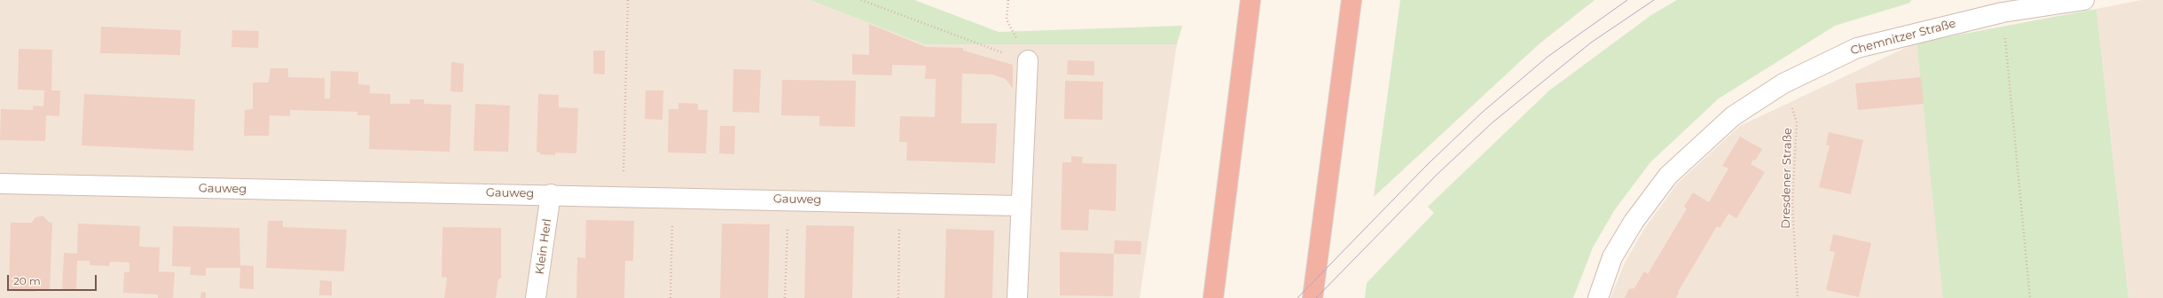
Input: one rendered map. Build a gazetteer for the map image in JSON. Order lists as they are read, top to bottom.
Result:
{
  "streets": {
    "street": ["Chemnitzer Straße", "Gauweg", "Klein Herl"],
    "path": ["Dresdener Straße"]
  },
  "crossings": [
    ["Chemnitzer Straße", "Dresdener Straße"],
    ["Gauweg", "Klein Herl"]
  ],
  "scale_bar": "20 m"
}
